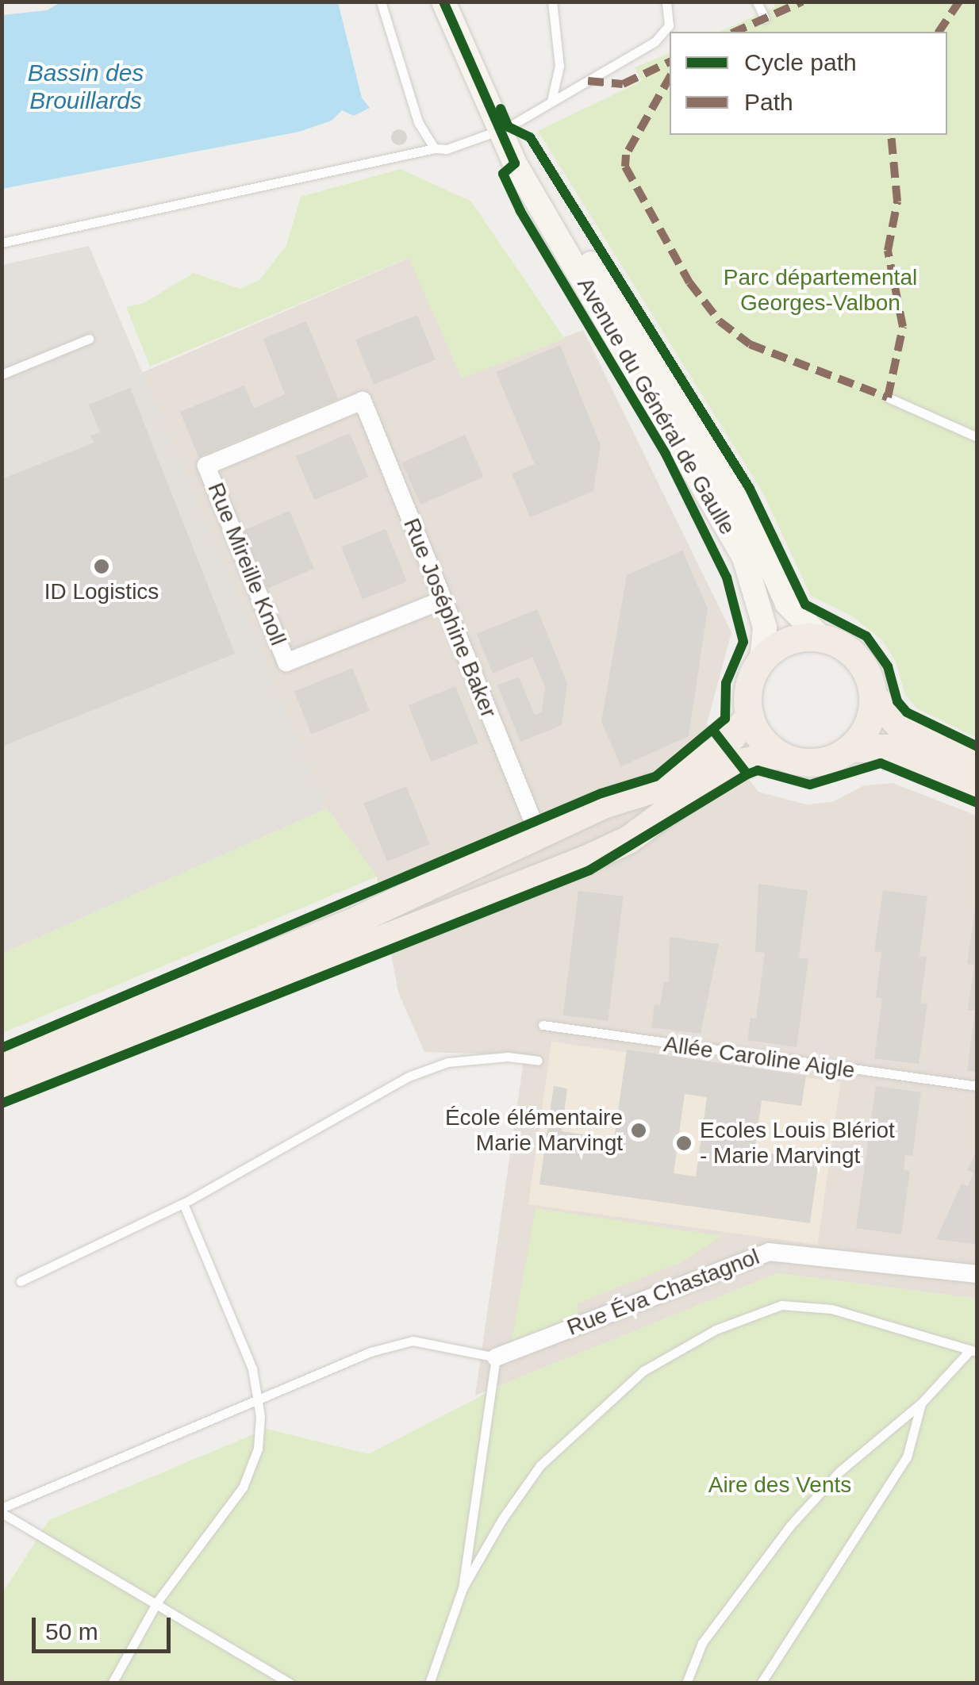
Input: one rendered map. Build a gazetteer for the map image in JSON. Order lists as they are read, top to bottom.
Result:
{
  "streets": {
    "main road": ["Avenue du Général de Gaulle"],
    "street": ["Rue Mireille Knoll", "Rue Joséphine Baker", "Rue Éva Chastagnol"],
    "lane": ["Allée Caroline Aigle"]
  },
  "crossings": [
    ["Rue Mireille Knoll", "Rue Joséphine Baker"]
  ],
  "water": ["Bassin des Brouillards"],
  "parks": ["Parc départemental Georges-Valbon", "Aire des Vents"],
  "places": ["ID Logistics", "École élémentaire Marie Marvingt", "Ecoles Louis Blériot - Marie Marvingt"],
  "legend": ["Cycle path", "Path"],
  "scale_bar": "50 m"
}
